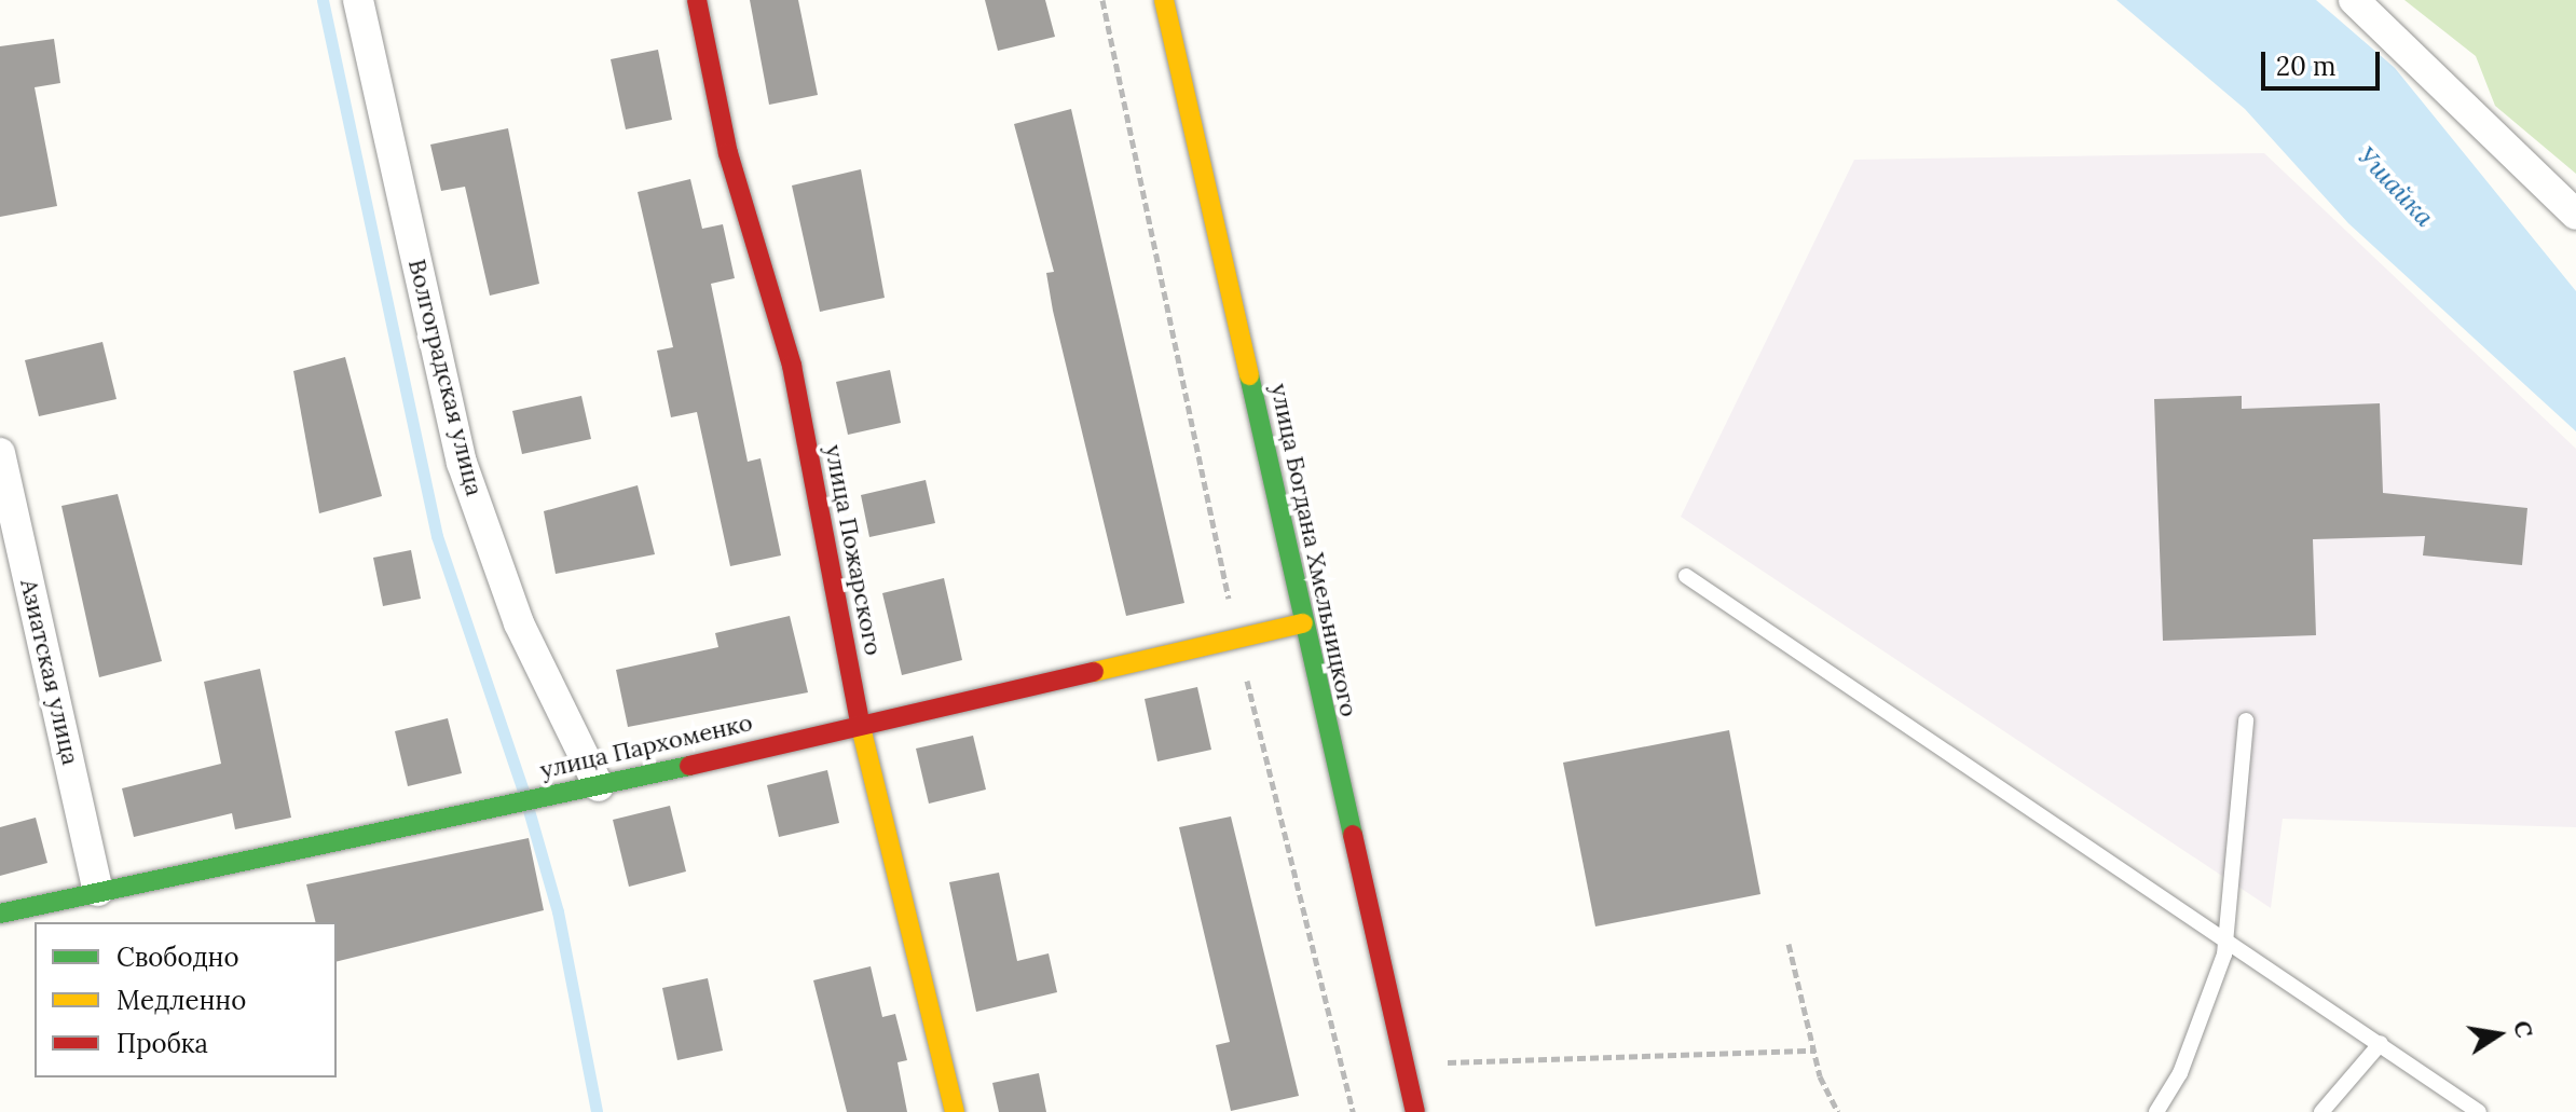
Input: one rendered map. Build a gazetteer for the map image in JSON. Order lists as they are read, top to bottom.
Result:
{
  "streets": {
    "street": [
      "Волгоградская улица",
      "улица Пожарского",
      "улица Богдана Хмельницкого",
      "Азиатская улица",
      "улица Пархоменко"
    ]
  },
  "crossings": [
    ["Волгоградская улица", "улица Пархоменко"],
    ["улица Пожарского", "улица Пархоменко"],
    ["улица Богдана Хмельницкого", "улица Пархоменко"],
    ["Азиатская улица", "улица Пархоменко"]
  ],
  "water": ["Ушайка"],
  "legend": ["Свободно", "Медленно", "Пробка"],
  "scale_bar": "20 m",
  "north": "right"
}
